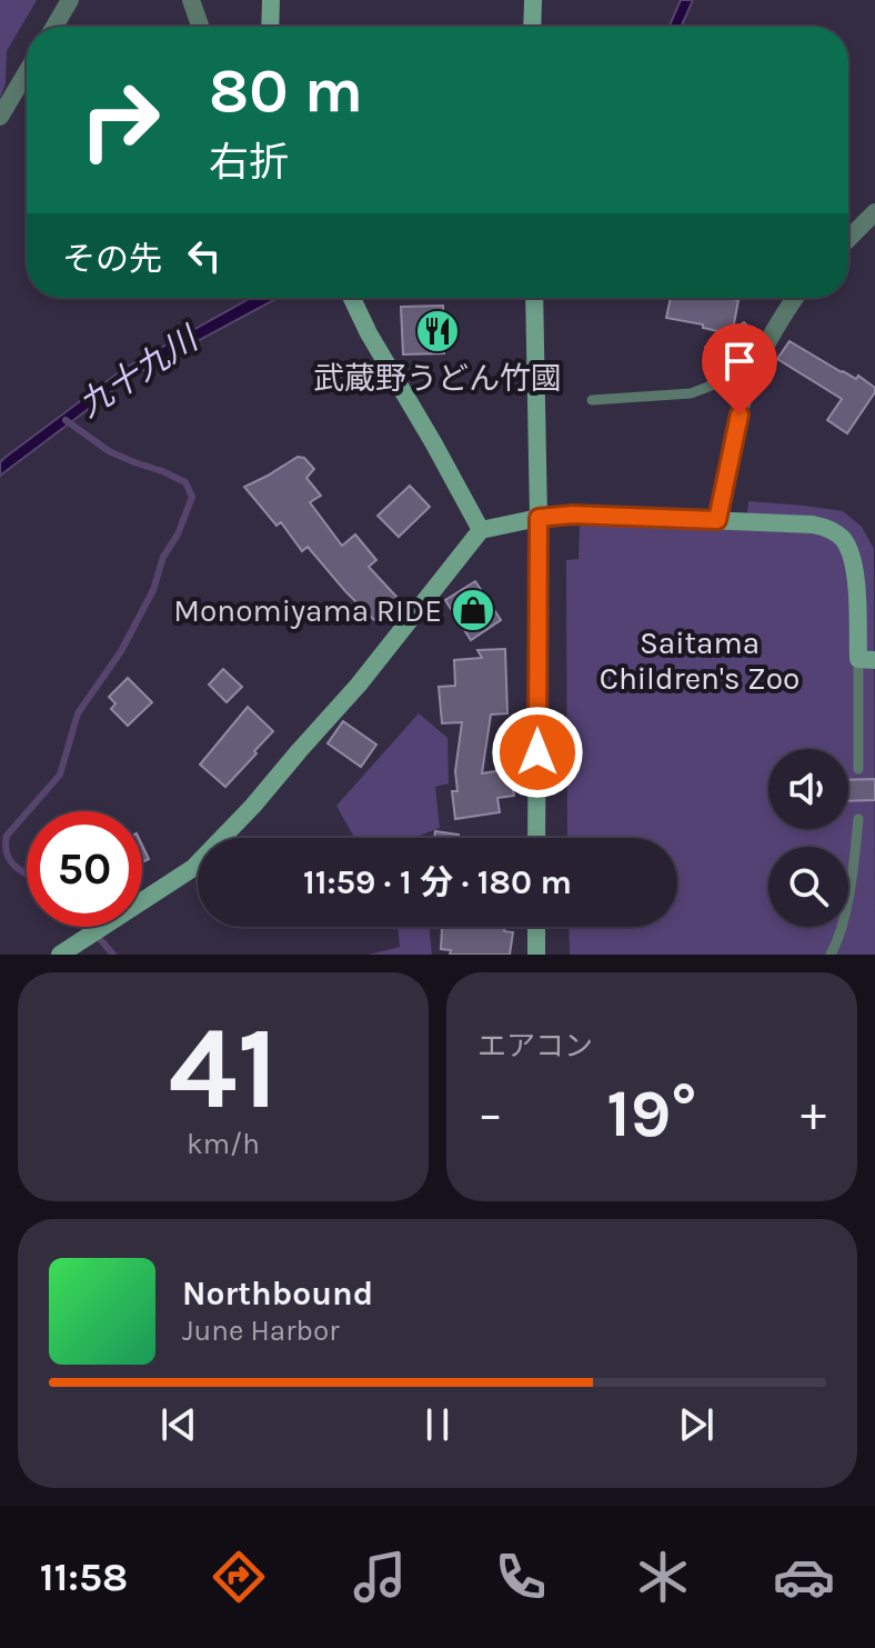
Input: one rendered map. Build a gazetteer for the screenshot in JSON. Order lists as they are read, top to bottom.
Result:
{
  "water": ["九十九川"],
  "parks": ["Saitama Children's Zoo"],
  "places": {
    "restaurant": ["武蔵野うどん竹國"],
    "shop": ["Monomiyama RIDE"]
  },
  "page": {
    "turn": ["80 m", "右折"],
    "then": "その先",
    "limit": "50",
    "trip": "11:59 · 1 分 · 180 m",
    "tile": [
      ["41", "km/h"],
      "エアコン"
    ],
    "heat": ["−", "19°", "+"],
    "song": ["Northbound", "June Harbor"],
    "tabs": "11:58"
  }
}
